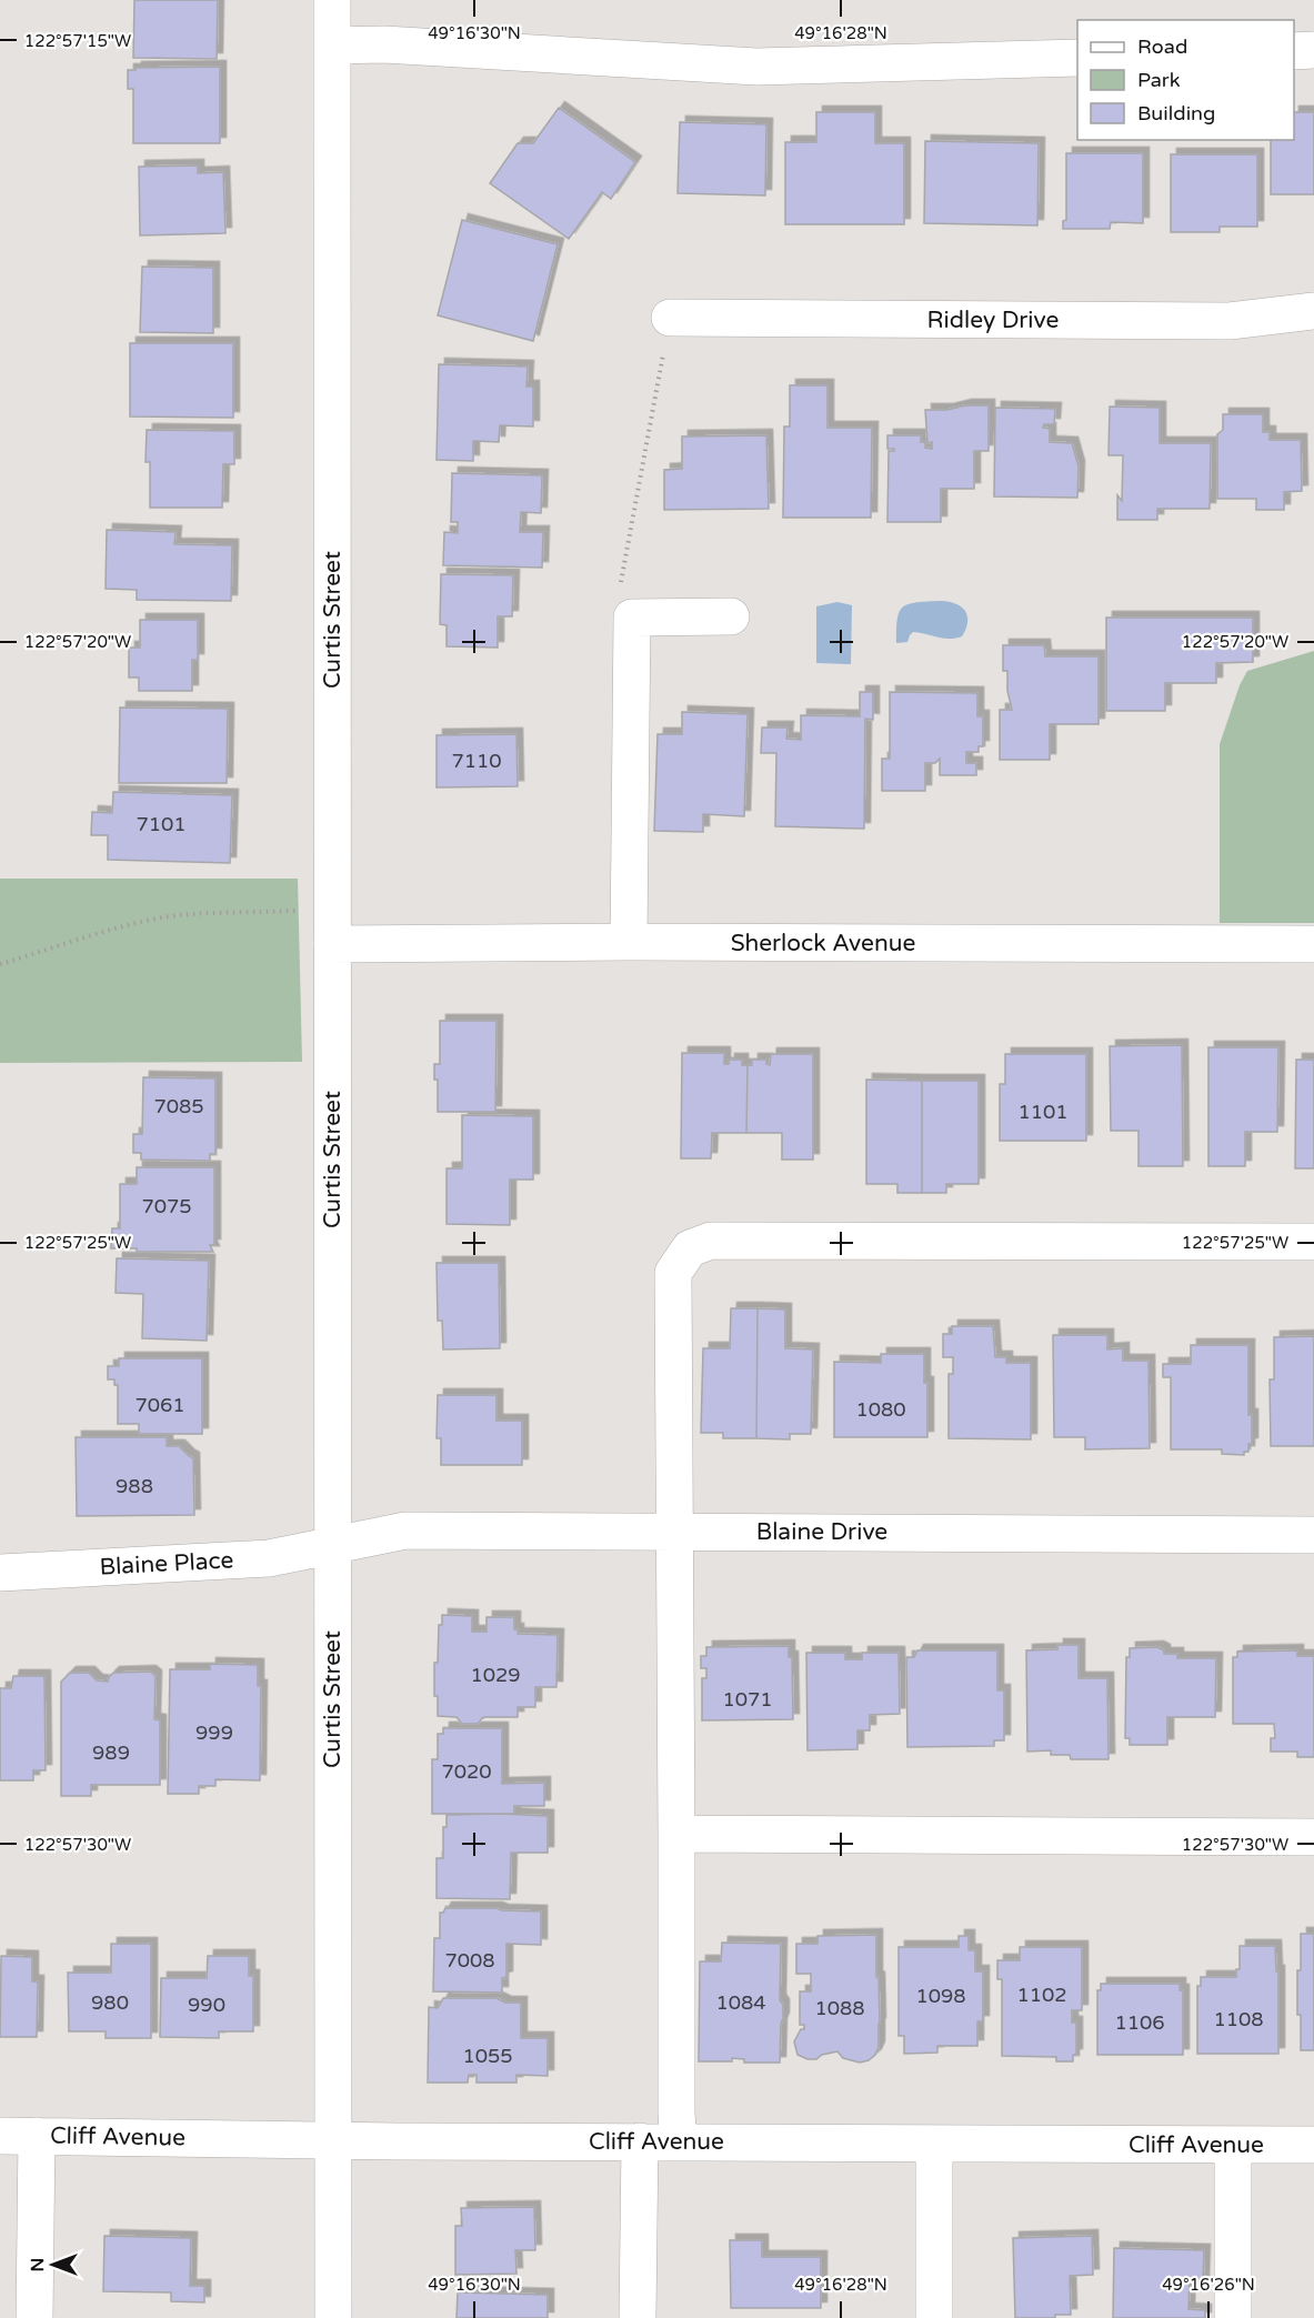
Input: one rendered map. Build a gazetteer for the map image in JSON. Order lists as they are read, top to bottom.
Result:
{
  "streets": {
    "street": [
      "Ridley Drive",
      "Curtis Street",
      "Sherlock Avenue",
      "Blaine Drive",
      "Blaine Place",
      "Cliff Avenue"
    ]
  },
  "crossings": [
    ["Curtis Street", "Sherlock Avenue"],
    ["Curtis Street", "Blaine Drive"],
    ["Curtis Street", "Blaine Place"],
    ["Curtis Street", "Cliff Avenue"],
    ["Blaine Drive", "Blaine Place"]
  ],
  "house_numbers": [
    "7110",
    "7101",
    "7085",
    "1101",
    "7075",
    "7061",
    "1080",
    "988",
    "1029",
    "1071",
    "999",
    "989",
    "7020",
    "7008",
    "1102",
    "1098",
    "980",
    "1084",
    "990",
    "1088",
    "1108",
    "1106",
    "1055"
  ],
  "legend": ["Road", "Park", "Building"],
  "north": "left",
  "coordinates": [
    "49°16'30\"N",
    "49°16'28\"N",
    "122°57'15\"W",
    "122°57'20\"W",
    "122°57'25\"W",
    "122°57'30\"W",
    "49°16'26\"N"
  ]
}
